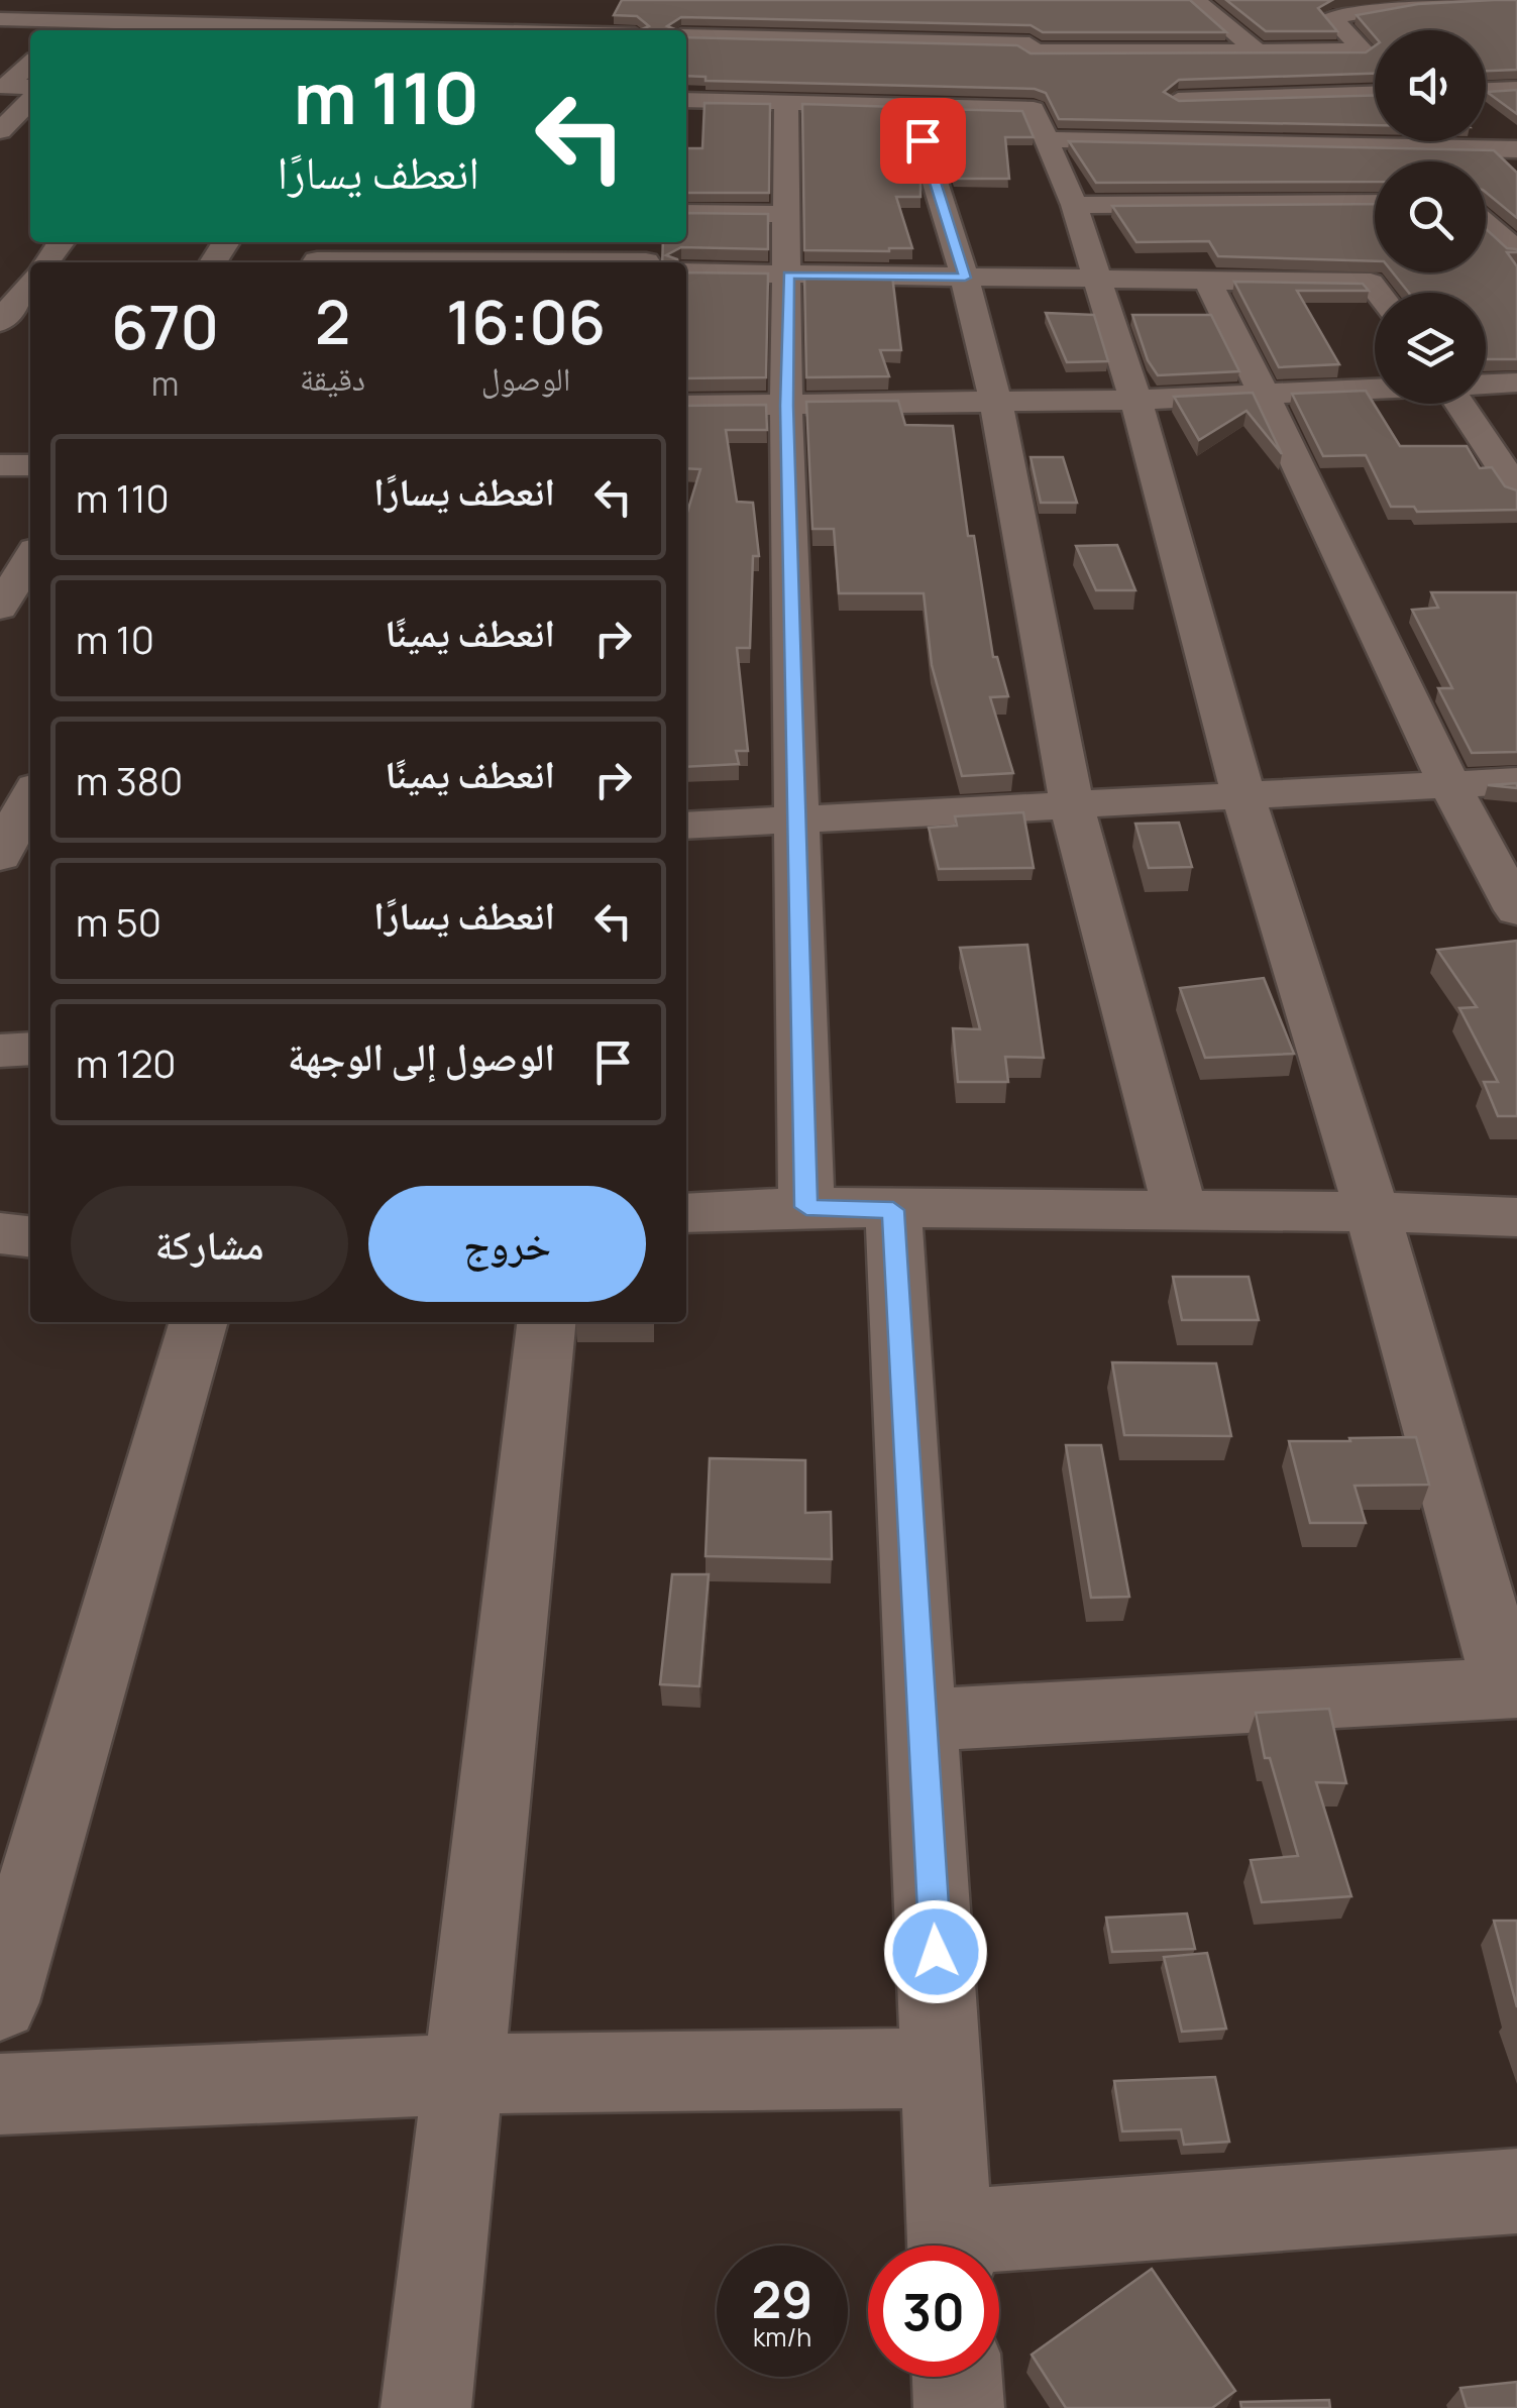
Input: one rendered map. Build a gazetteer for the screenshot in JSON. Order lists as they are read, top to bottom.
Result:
{
  "page": {
    "turn": ["110 m", "انعطف يسارًا"],
    "eta": [
      "16:06",
      "الوصول",
      "2",
      "دقيقة",
      "670",
      "m"
    ],
    "list": [
      {
        "name": "انعطف يسارًا",
        "value": "110 m"
      },
      {
        "name": "انعطف يمينًا",
        "value": "10 m"
      },
      {
        "name": "انعطف يمينًا",
        "value": "380 m"
      },
      {
        "name": "انعطف يسارًا",
        "value": "50 m"
      },
      {
        "name": "الوصول إلى الوجهة",
        "value": "120 m"
      }
    ],
    "buttons": ["خروج", "مشاركة"],
    "speed": "29 km/h",
    "limit": "30"
  }
}
